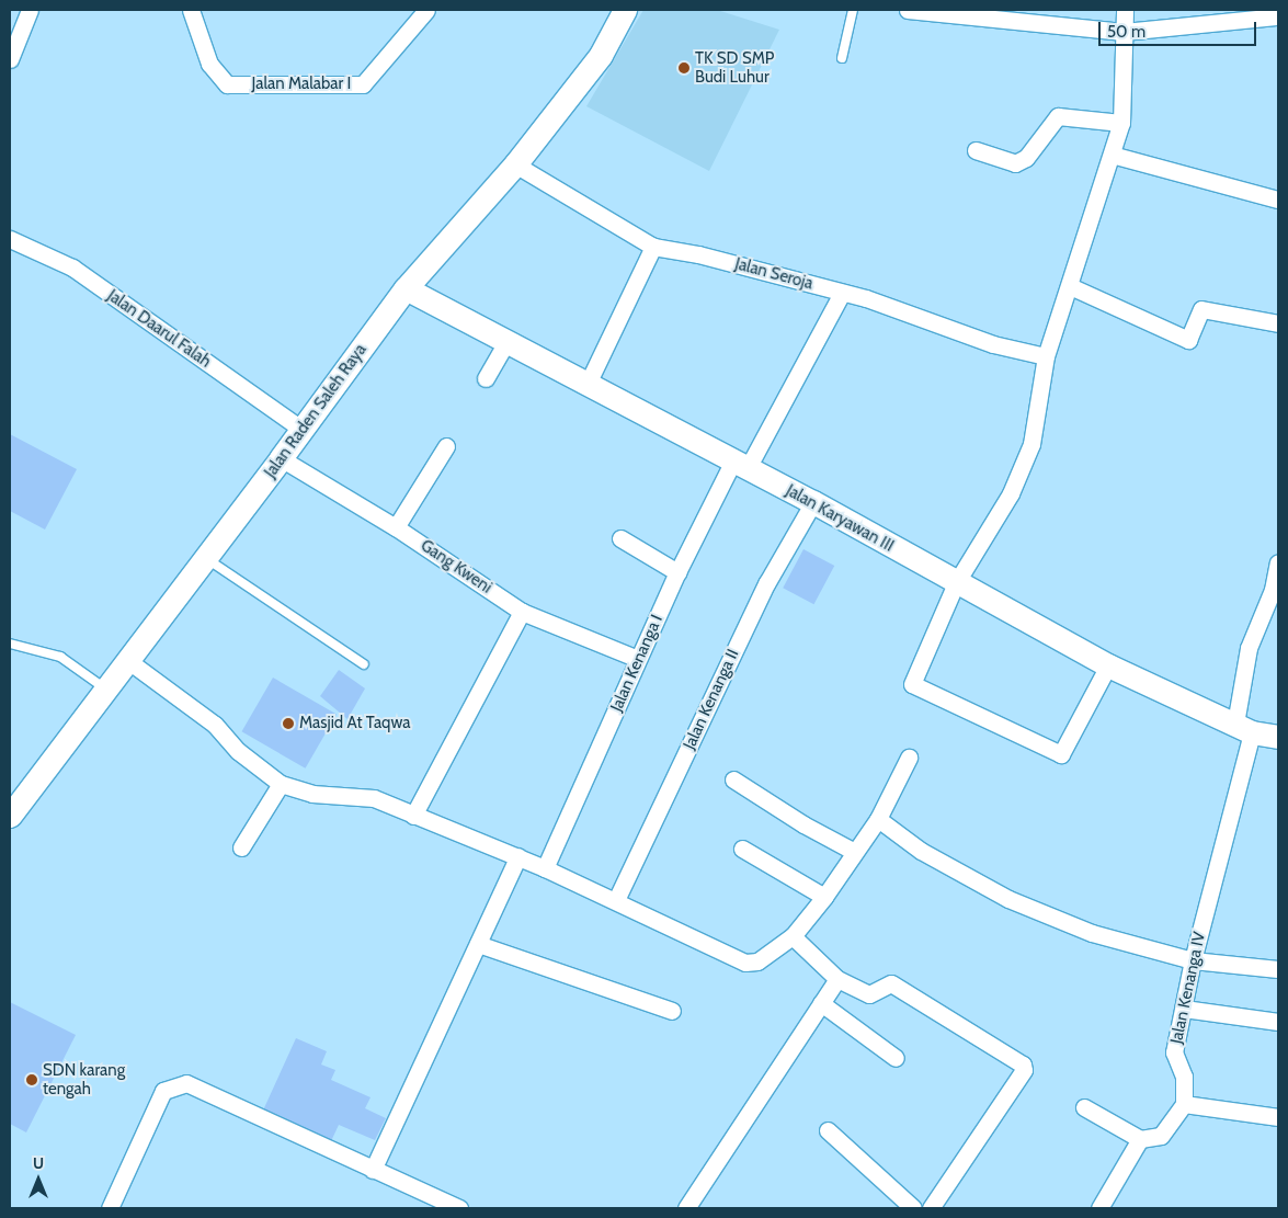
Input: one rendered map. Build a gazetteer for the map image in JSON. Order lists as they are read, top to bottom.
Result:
{
  "streets": {
    "main road": ["Jalan Raden Saleh Raya", "Jalan Karyawan III"],
    "street": [
      "Jalan Malabar I",
      "Jalan Seroja",
      "Jalan Daarul Falah",
      "Gang Kweni",
      "Jalan Kenanga I",
      "Jalan Kenanga II",
      "Jalan Kenanga IV"
    ]
  },
  "crossings": [
    ["Jalan Seroja", "Jalan Raden Saleh Raya"],
    ["Jalan Seroja", "Jalan Kenanga I"],
    ["Jalan Daarul Falah", "Jalan Raden Saleh Raya"],
    ["Jalan Raden Saleh Raya", "Jalan Karyawan III"],
    ["Jalan Raden Saleh Raya", "Gang Kweni"],
    ["Jalan Karyawan III", "Jalan Kenanga I"],
    ["Jalan Karyawan III", "Jalan Kenanga II"],
    ["Jalan Karyawan III", "Jalan Kenanga IV"],
    ["Gang Kweni", "Jalan Kenanga I"]
  ],
  "places": ["TK SD SMP Budi Luhur", "Masjid At Taqwa", "SDN karang tengah"],
  "scale_bar": "50 m",
  "north": "top"
}
